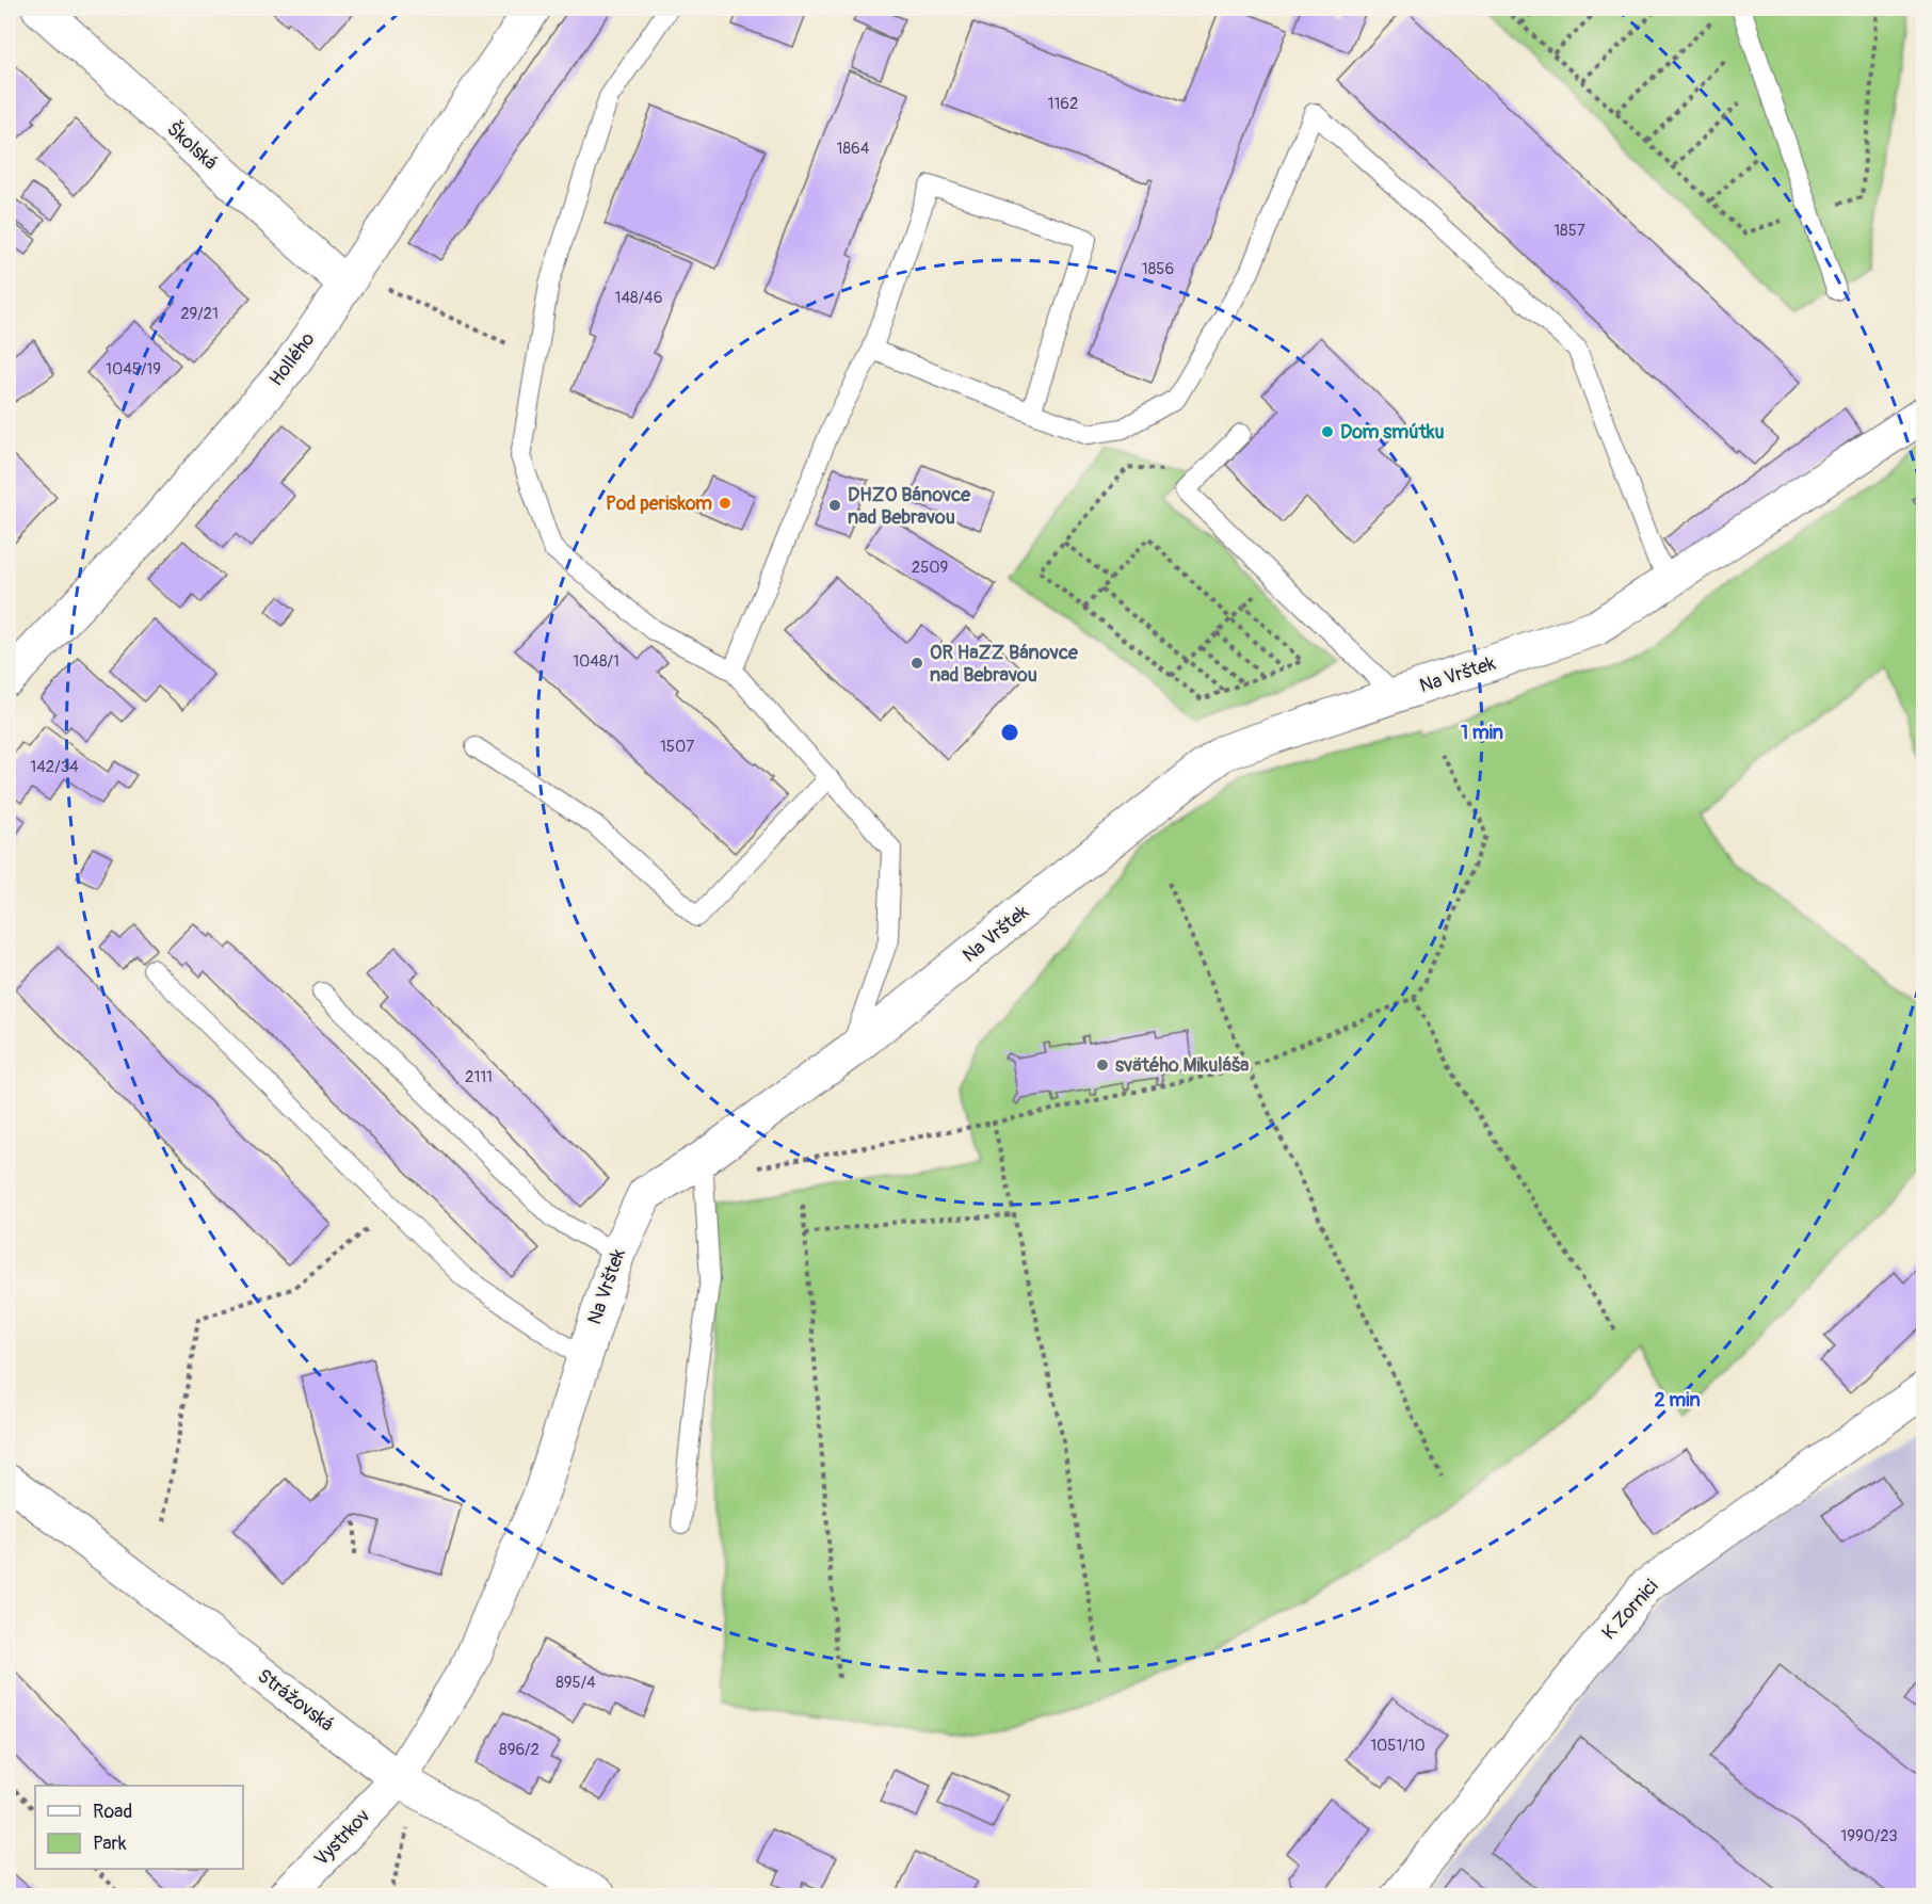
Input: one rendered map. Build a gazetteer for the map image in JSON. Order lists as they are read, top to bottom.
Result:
{
  "streets": {
    "street": [
      "Školská",
      "Hollého",
      "Na Vrštek",
      "K Zornici",
      "Strážovská",
      "Vystrkov"
    ]
  },
  "crossings": [
    ["Školská", "Hollého"],
    ["Na Vrštek", "Strážovská"],
    ["Na Vrštek", "Vystrkov"],
    ["Strážovská", "Vystrkov"]
  ],
  "places": [
    "Dom smútku",
    "Pod periskom",
    "DHZO Bánovce nad Bebravou",
    "OR HaZZ Bánovce nad Bebravou",
    "svätého Mikuláša"
  ],
  "house_numbers": [
    "1162",
    "1864",
    "1857",
    "1856",
    "148/46",
    "29/21",
    "1045/19",
    "2509",
    "1048/1",
    "1507",
    "142/34",
    "2111",
    "895/4",
    "1051/10",
    "896/2",
    "1990/23"
  ],
  "legend": ["Road", "Park"],
  "rings": ["1 min", "2 min"]
}
